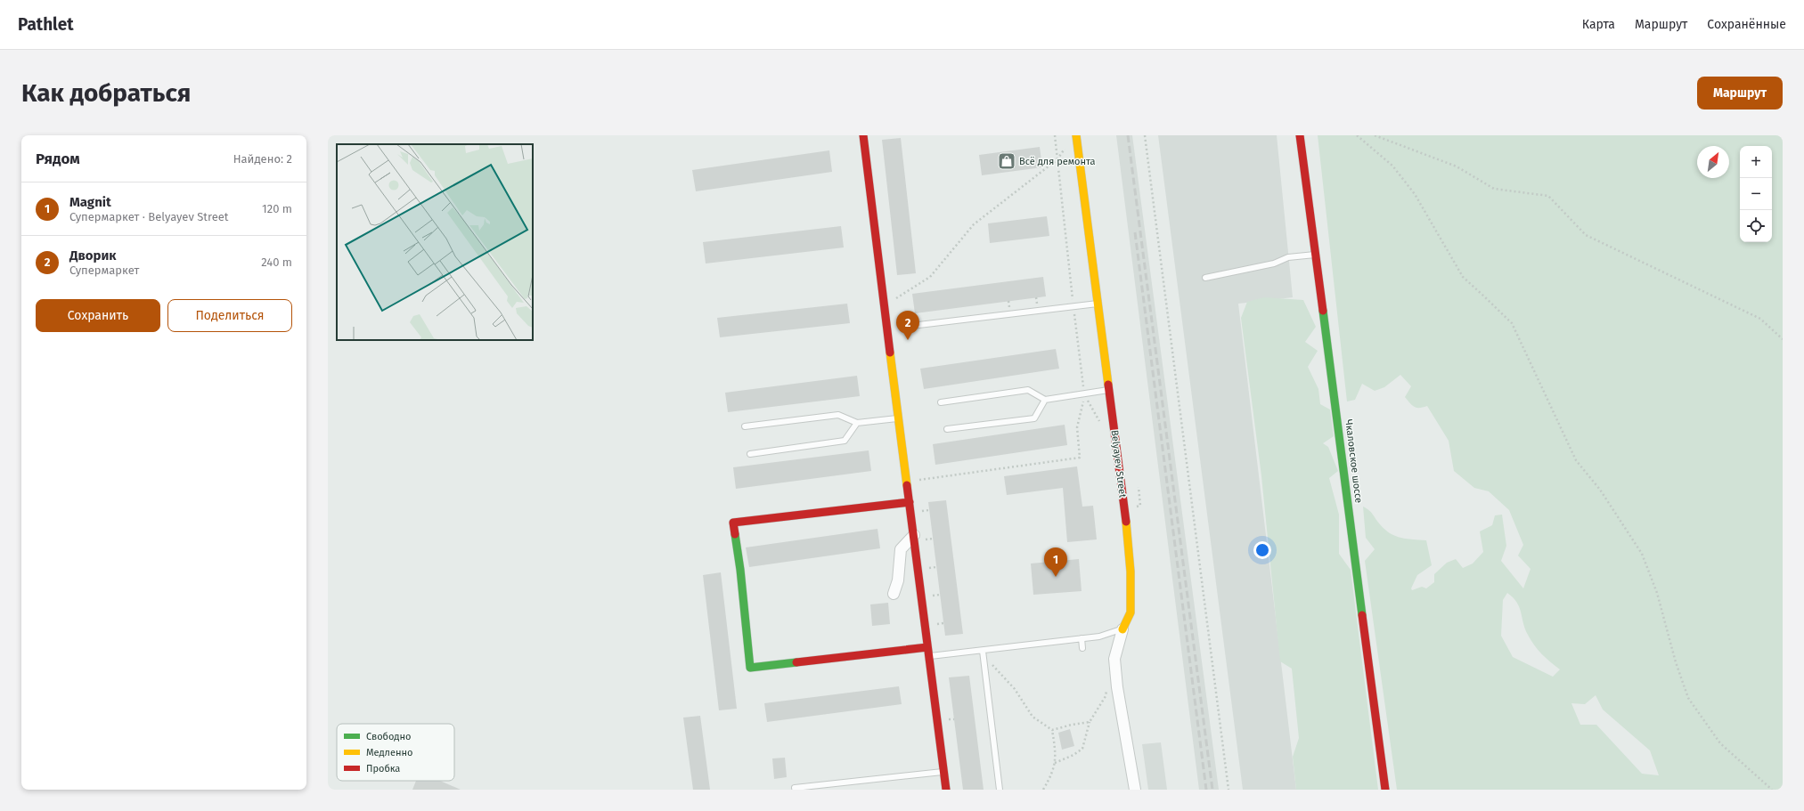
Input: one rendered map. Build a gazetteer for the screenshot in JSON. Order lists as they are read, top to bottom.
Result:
{
  "streets": {
    "street": ["Чкаловское шоссе", "Belyayev Street"]
  },
  "places": {
    "shop": ["Всё для ремонта"]
  },
  "legend": ["Свободно", "Медленно", "Пробка"],
  "north": "top right",
  "page": {
    "header": "Pathlet",
    "nav": ["Карта", "Маршрут", "Сохранённые"],
    "buttons": [
      "Маршрут",
      ["Сохранить", "Поделиться"]
    ],
    "title": "Как добраться",
    "heading": ["Рядом", "Найдено: 2"],
    "map_buttons": ["+", "−"],
    "list": [
      {
        "mark": "1",
        "name": "Magnit",
        "note": "Супермаркет · Belyayev Street",
        "value": "120 m"
      },
      {
        "mark": "2",
        "name": "Дворик",
        "note": "Супермаркет",
        "value": "240 m"
      }
    ],
    "pins": ["2", "1"]
  }
}
